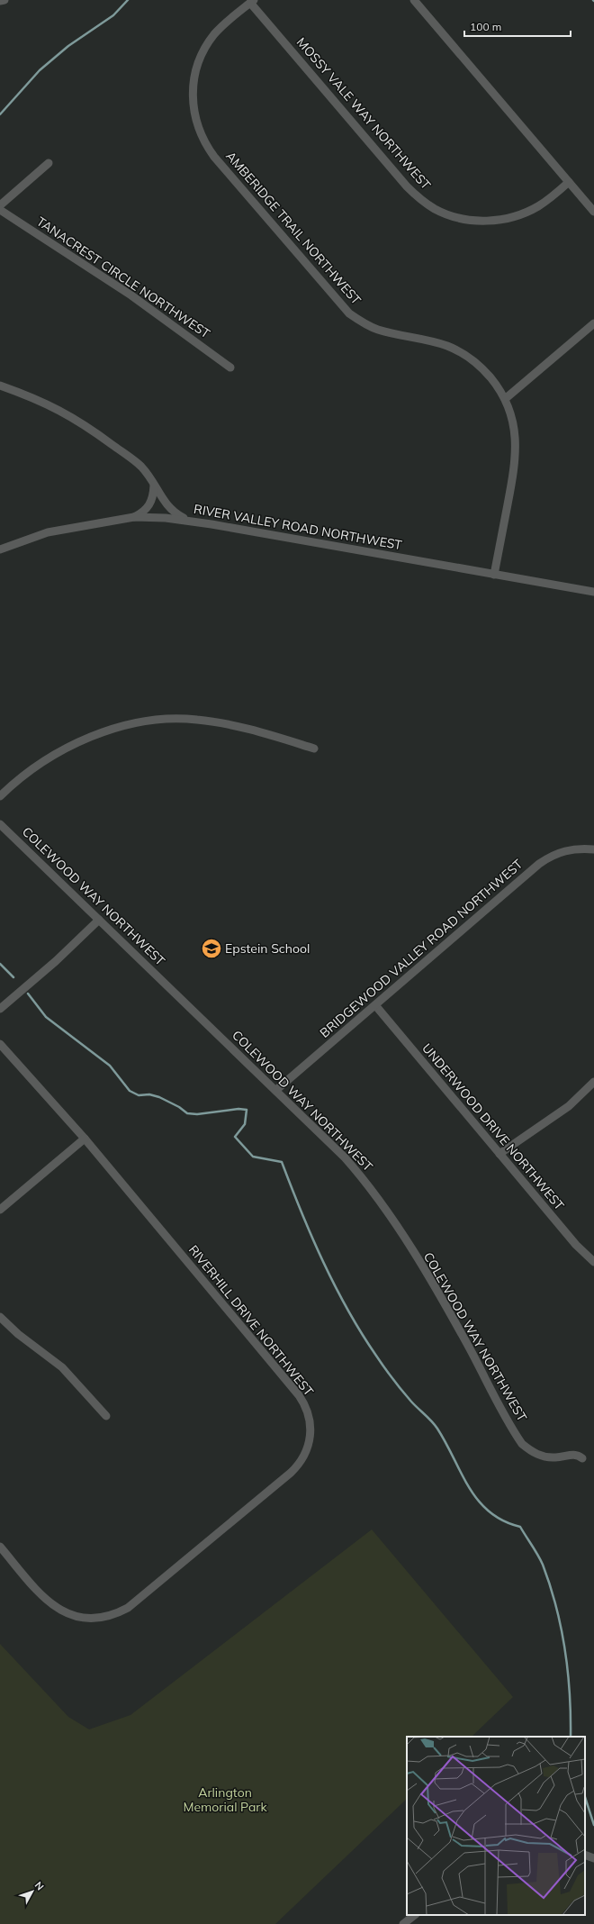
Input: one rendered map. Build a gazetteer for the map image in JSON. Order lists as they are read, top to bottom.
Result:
{
  "streets": {
    "street": [
      "MOSSY VALE WAY NORTHWEST",
      "AMBERIDGE TRAIL NORTHWEST",
      "TANACREST CIRCLE NORTHWEST",
      "RIVER VALLEY ROAD NORTHWEST",
      "COLEWOOD WAY NORTHWEST",
      "BRIDGEWOOD VALLEY ROAD NORTHWEST",
      "UNDERWOOD DRIVE NORTHWEST",
      "RIVERHILL DRIVE NORTHWEST"
    ]
  },
  "crossings": [
    ["MOSSY VALE WAY NORTHWEST", "AMBERIDGE TRAIL NORTHWEST"],
    ["AMBERIDGE TRAIL NORTHWEST", "RIVER VALLEY ROAD NORTHWEST"],
    ["COLEWOOD WAY NORTHWEST", "BRIDGEWOOD VALLEY ROAD NORTHWEST"],
    ["BRIDGEWOOD VALLEY ROAD NORTHWEST", "UNDERWOOD DRIVE NORTHWEST"]
  ],
  "parks": ["Arlington Memorial Park"],
  "places": {
    "school or university": ["Epstein School"]
  },
  "scale_bar": "100 m",
  "north": "top right"
}
